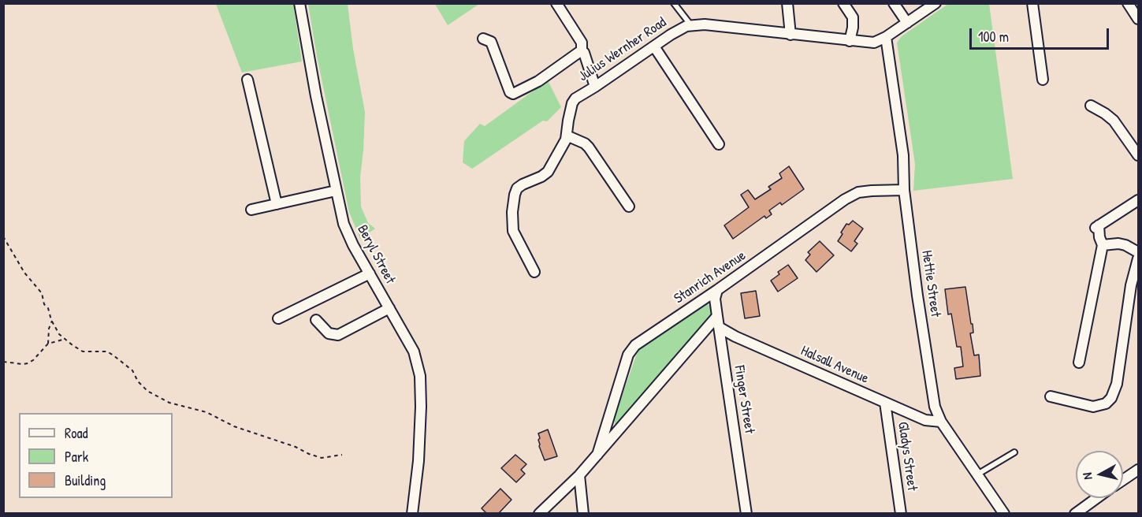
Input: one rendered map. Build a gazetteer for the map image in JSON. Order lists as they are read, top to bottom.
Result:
{
  "streets": {
    "street": [
      "Julius Wernher Road",
      "Beryl Street",
      "Stanrich Avenue",
      "Hettie Street",
      "Halsall Avenue",
      "Finger Street",
      "Gladys Street"
    ]
  },
  "crossings": [
    ["Julius Wernher Road", "Hettie Street"],
    ["Stanrich Avenue", "Hettie Street"],
    ["Stanrich Avenue", "Finger Street"],
    ["Hettie Street", "Halsall Avenue"],
    ["Halsall Avenue", "Finger Street"],
    ["Halsall Avenue", "Gladys Street"]
  ],
  "legend": ["Road", "Park", "Building"],
  "scale_bar": "100 m",
  "north": "left"
}
